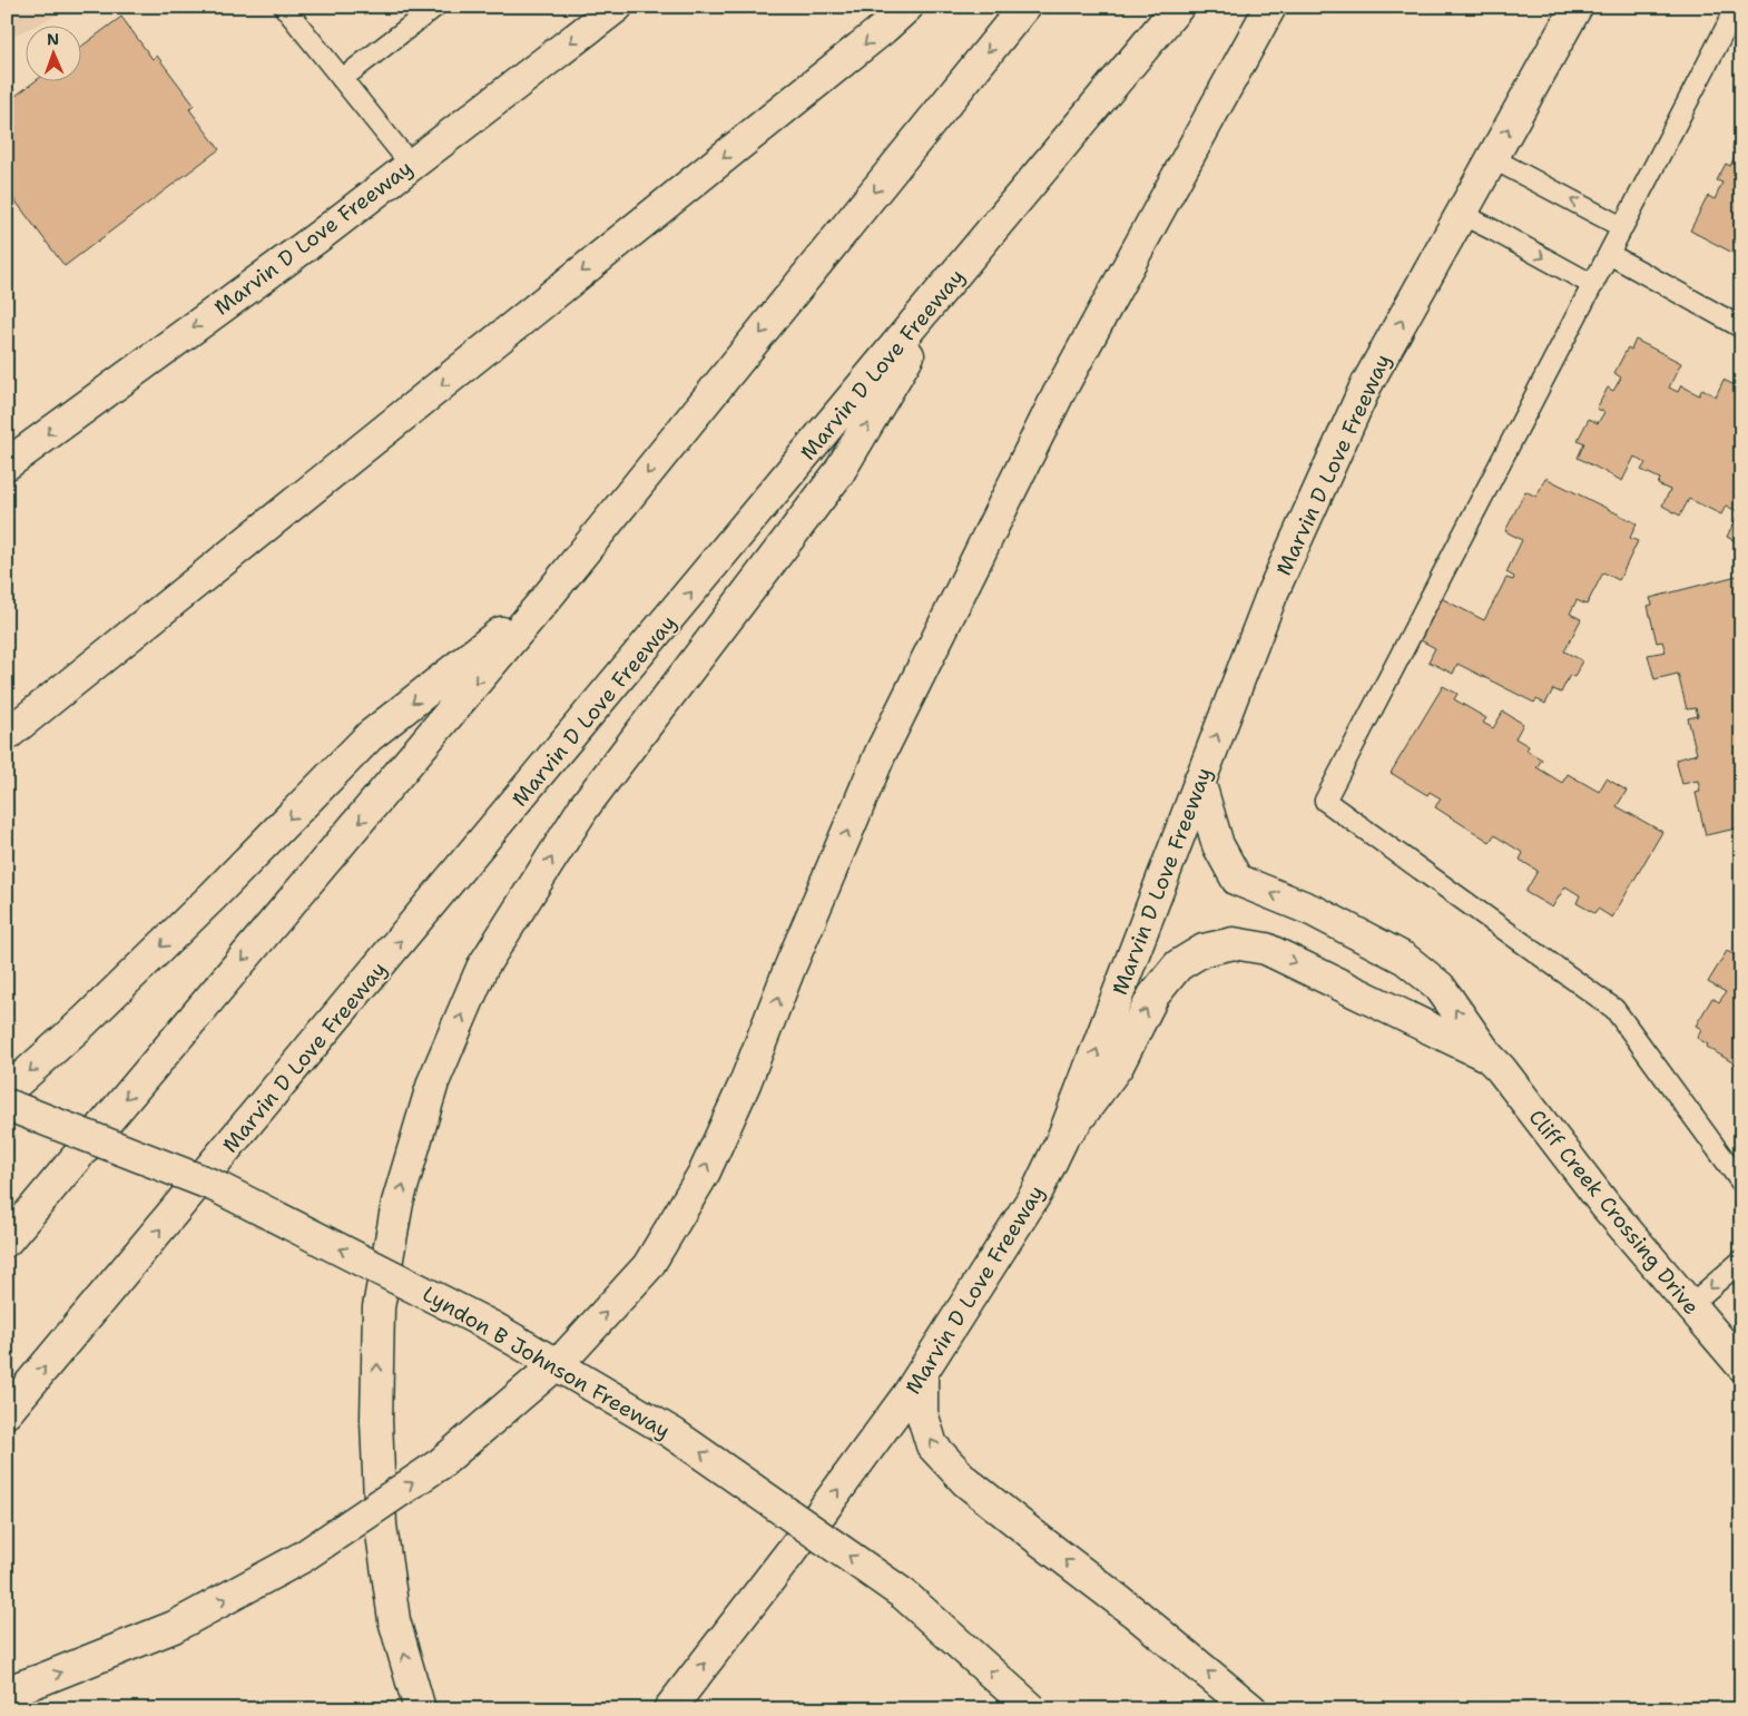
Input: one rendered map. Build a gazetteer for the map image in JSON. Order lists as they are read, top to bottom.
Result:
{
  "streets": {
    "main road": ["Marvin D Love Freeway", "Cliff Creek Crossing Drive", "Lyndon B Johnson Freeway"]
  },
  "crossings": [
    ["Marvin D Love Freeway", "Cliff Creek Crossing Drive"]
  ],
  "one_way": ["Lyndon B Johnson Freeway"],
  "north": "top"
}
